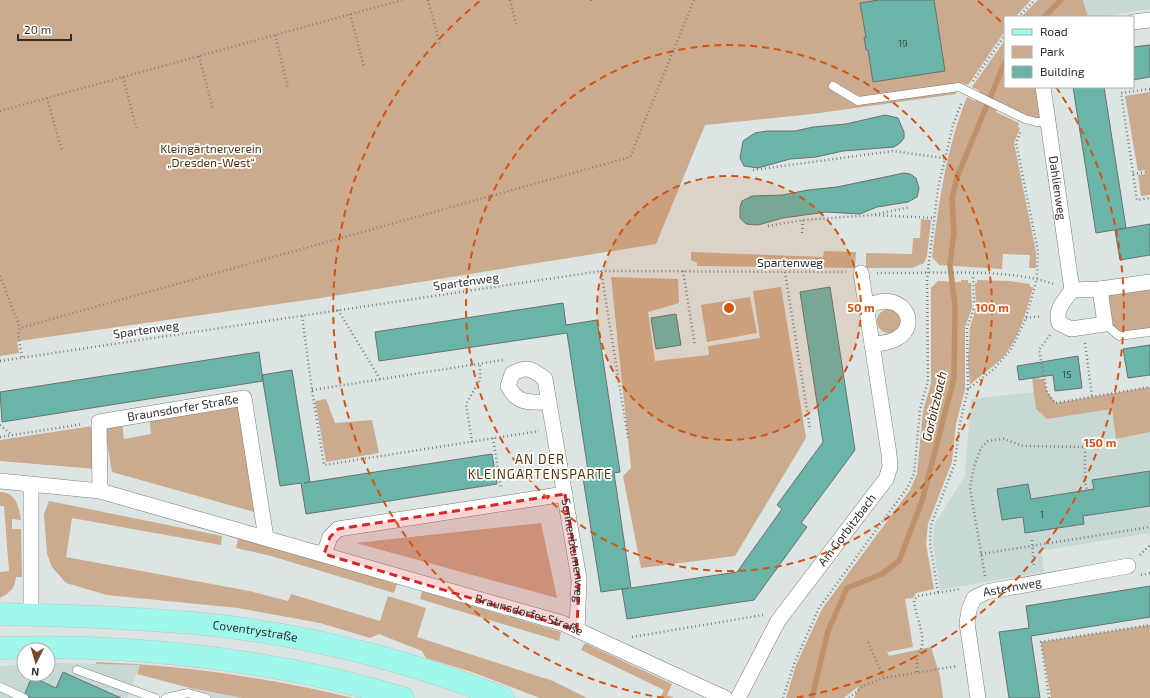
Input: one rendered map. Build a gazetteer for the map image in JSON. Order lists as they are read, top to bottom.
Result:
{
  "streets": {
    "main road": ["Coventrystraße"],
    "street": [
      "Dahlienweg",
      "Braunsdorfer Straße",
      "Am Gorbitzbach",
      "Sonnenblumenweg",
      "Asternweg"
    ],
    "path": ["Spartenweg"]
  },
  "crossings": [
    ["Dahlienweg", "Spartenweg"],
    ["Spartenweg", "Am Gorbitzbach"],
    ["Braunsdorfer Straße", "Sonnenblumenweg"]
  ],
  "districts": ["AN DER KLEINGARTENSPARTE"],
  "water": ["Gorbitzbach"],
  "parks": ["Kleingärtnerverein „Dresden-West“"],
  "house_numbers": ["19", "15", "1"],
  "legend": ["Road", "Park", "Building"],
  "scale_bar": "20 m",
  "north": "bottom",
  "rings": ["50 m", "100 m", "150 m"]
}
